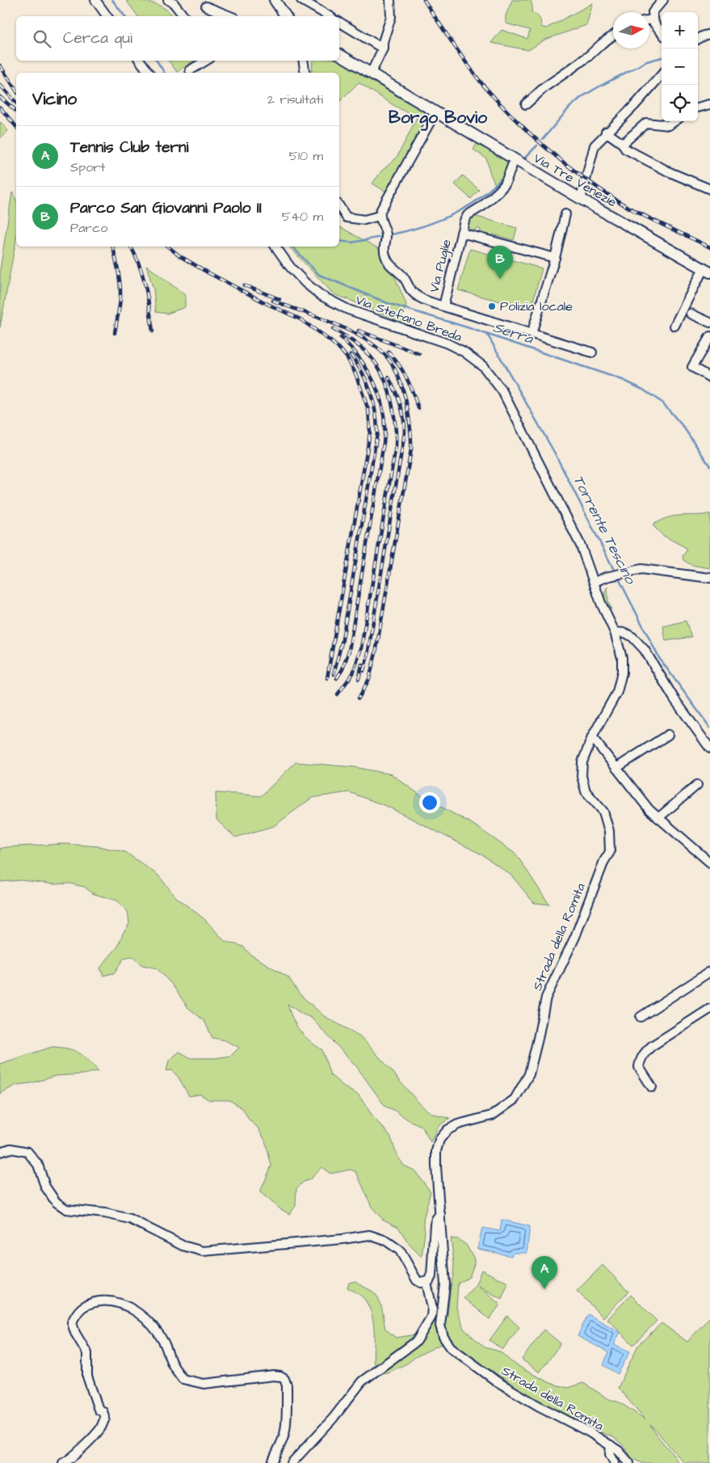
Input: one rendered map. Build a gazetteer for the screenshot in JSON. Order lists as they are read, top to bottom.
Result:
{
  "streets": {
    "main road": ["Via Tre Venezie"],
    "street": ["Via Puglie", "Via Stefano Breda", "Strada della Romita"]
  },
  "crossings": [
    ["Via Tre Venezie", "Via Puglie"],
    ["Via Stefano Breda", "Strada della Romita"]
  ],
  "districts": ["Borgo Bovio"],
  "water": ["Serra", "Torrente Tescino"],
  "places": ["Polizia locale"],
  "north": "right",
  "page": {
    "map_buttons": ["+", "−"],
    "search": "Cerca qui",
    "heading": ["Vicino", "2 risultati"],
    "list": [
      {
        "mark": "A",
        "name": "Tennis Club terni",
        "note": "Sport",
        "value": "510 m"
      },
      {
        "mark": "B",
        "name": "Parco San Giovanni Paolo II",
        "note": "Parco",
        "value": "540 m"
      }
    ],
    "pins": ["B", "A"]
  }
}
